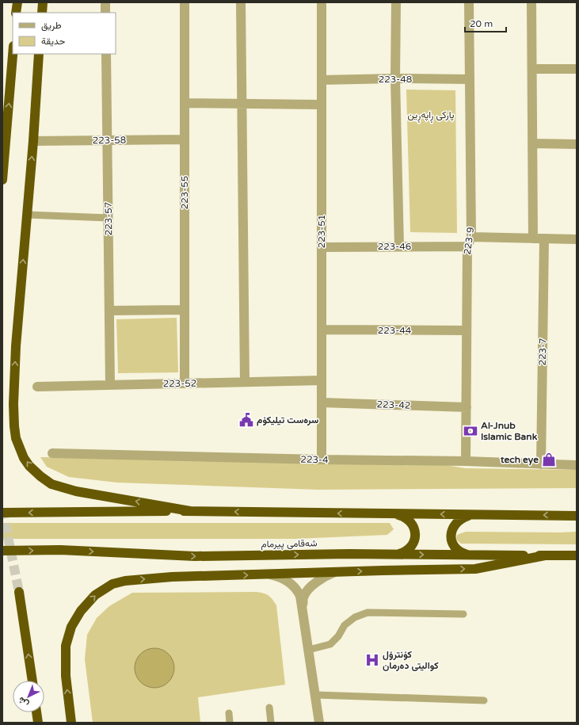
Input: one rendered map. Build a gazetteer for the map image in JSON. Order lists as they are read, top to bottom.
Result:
{
  "streets": {
    "highway": ["شەقامی پیرمام"],
    "street": [
      "223-48",
      "223-58",
      "223-55",
      "223-57",
      "223-51",
      "223-9",
      "223-46",
      "223-44",
      "223-7",
      "223-52",
      "223-42",
      "223-4"
    ]
  },
  "crossings": [
    ["223-48", "223-51"],
    ["223-48", "223-9"],
    ["223-58", "223-55"],
    ["223-58", "223-57"],
    ["223-55", "223-52"],
    ["223-57", "223-52"],
    ["223-51", "223-46"],
    ["223-51", "223-44"],
    ["223-51", "223-52"],
    ["223-51", "223-42"],
    ["223-51", "223-4"],
    ["223-9", "223-46"],
    ["223-9", "223-44"],
    ["223-9", "223-42"],
    ["223-9", "223-4"],
    ["223-7", "223-4"]
  ],
  "parks": ["پارکی ڕاپەڕین"],
  "places": {
    "public building": ["سره‌ست تیلیکۆم"],
    "bank": ["Al-Jnub Islamic Bank"],
    "shop": ["tech eye"],
    "hospital": ["کۆنترۆل کوالیتی دەرمان"]
  },
  "legend": ["طريق", "حديقة"],
  "scale_bar": "20 m",
  "north": "bottom left"
}
